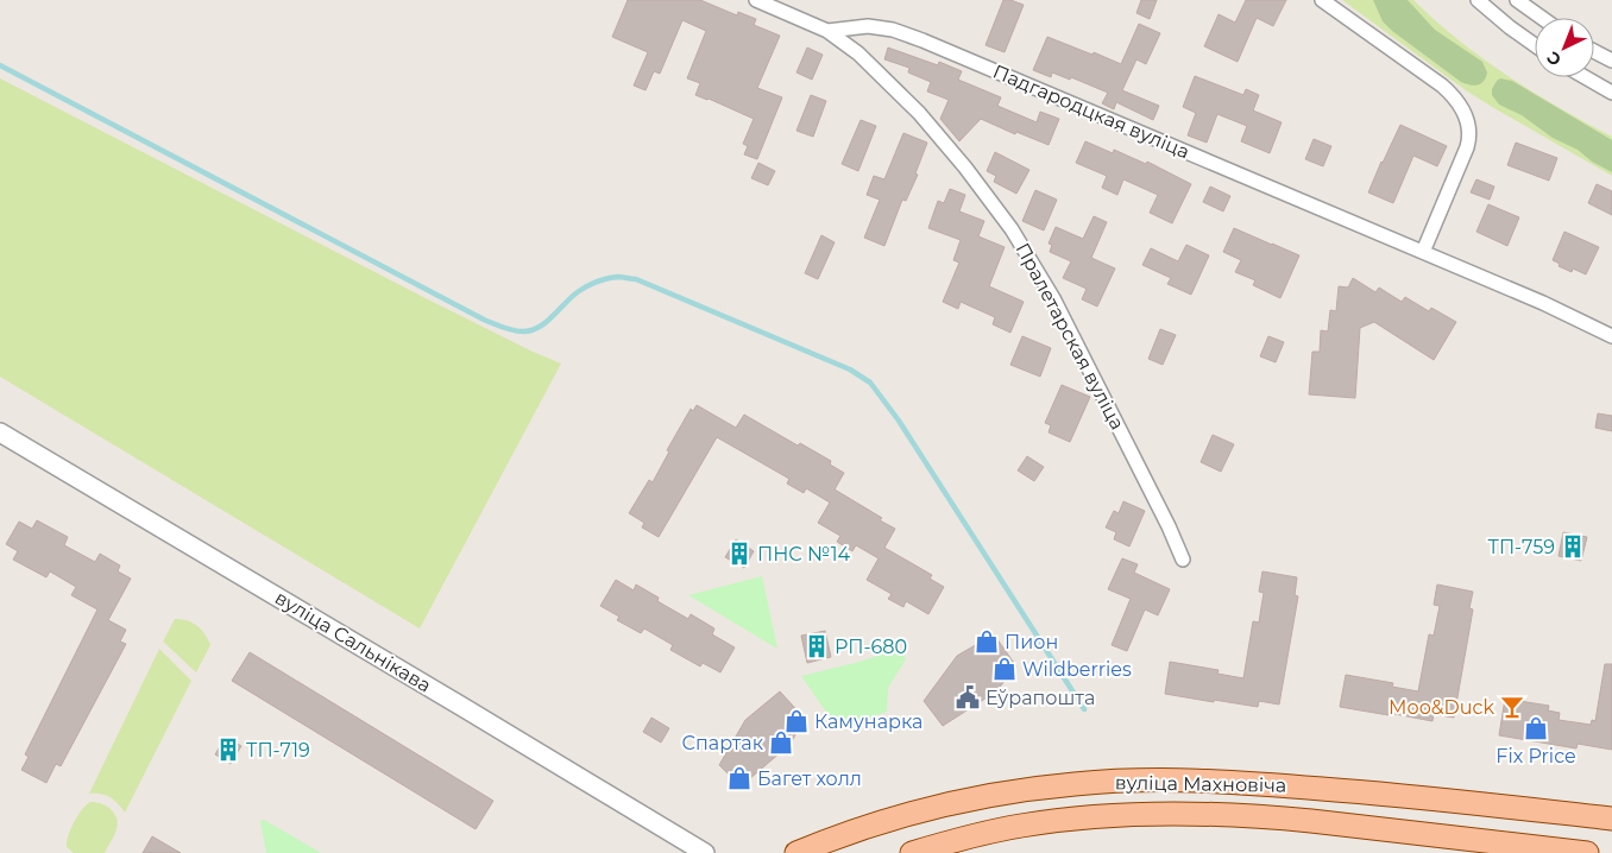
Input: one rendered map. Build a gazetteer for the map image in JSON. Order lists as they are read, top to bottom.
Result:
{
  "streets": {
    "main road": ["вуліца Махновіча"],
    "street": ["Падгародцкая вуліца", "Пралетарская вуліца", "вуліца Сальнікава"]
  },
  "crossings": [
    ["Падгародцкая вуліца", "Пралетарская вуліца"]
  ],
  "places": {
    "building": [
      "ТП-759",
      "ПНС №14",
      "РП-680",
      "ТП-719"
    ],
    "shop": [
      "Пион",
      "Wildberries",
      "Камунарка",
      "Fix Price",
      "Спартак",
      "Багет холл"
    ],
    "public building": ["Еўрапошта"],
    "bar": ["Моо&Duck"]
  },
  "north": "bottom left"
}
